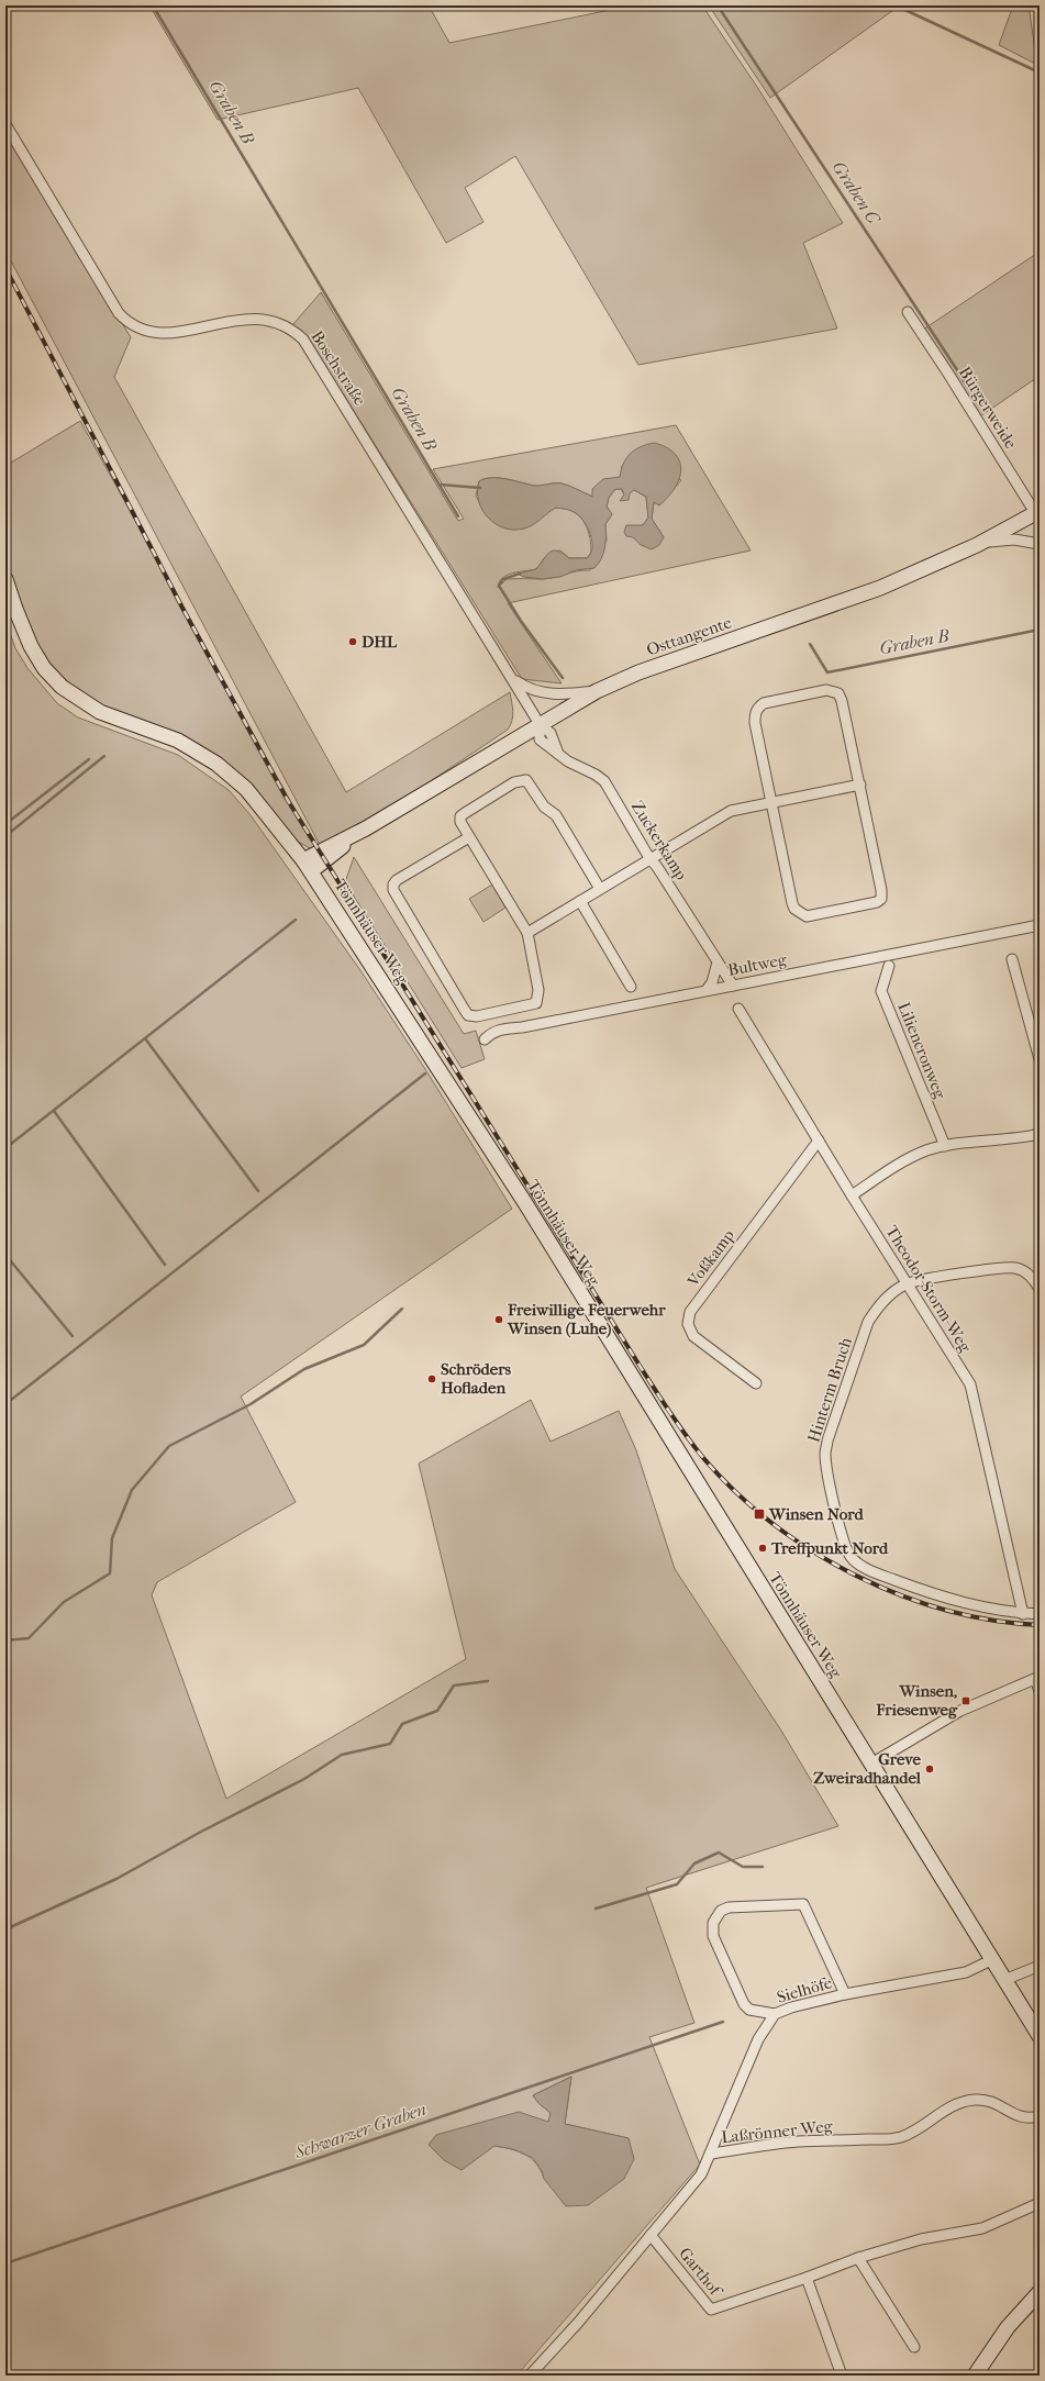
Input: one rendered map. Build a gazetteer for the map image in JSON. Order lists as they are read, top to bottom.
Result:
{
  "streets": {
    "main road": ["Osttangente", "Tönnhäuser Weg"],
    "street": [
      "Boschstraße",
      "Bürgerweide",
      "Zuckerkamp",
      "Bultweg",
      "Liliencronweg",
      "Voßkamp",
      "Theodor-Storm-Weg",
      "Hinterm Bruch",
      "Sielhöfe",
      "Laßrönner Weg",
      "Garthof"
    ]
  },
  "crossings": [
    ["Boschstraße", "Osttangente"],
    ["Boschstraße", "Zuckerkamp"],
    ["Bürgerweide", "Osttangente"],
    ["Osttangente", "Zuckerkamp"],
    ["Osttangente", "Tönnhäuser Weg"],
    ["Zuckerkamp", "Bultweg"],
    ["Tönnhäuser Weg", "Sielhöfe"],
    ["Voßkamp", "Theodor-Storm-Weg"],
    ["Theodor-Storm-Weg", "Hinterm Bruch"],
    ["Sielhöfe", "Laßrönner Weg"],
    ["Laßrönner Weg", "Garthof"]
  ],
  "water": ["Graben B", "Graben C", "Schwarzer Graben"],
  "places": {
    "other": [
      "DHL",
      "Freiwillige Feuerwehr Winsen (Luhe)",
      "Schröders Hofladen",
      "Treffpunkt Nord",
      "Greve Zweiradhandel"
    ],
    "transit": ["Winsen Nord", "Winsen, Friesenweg"]
  }
}
